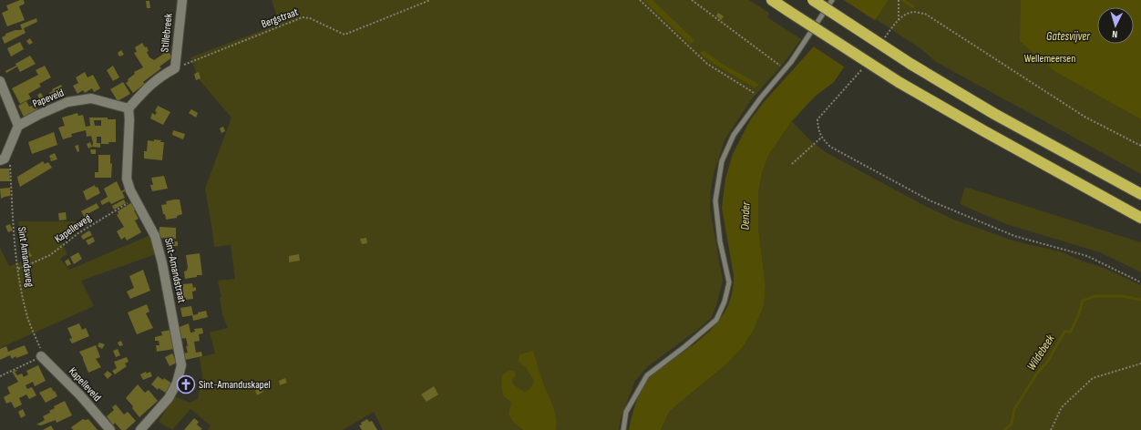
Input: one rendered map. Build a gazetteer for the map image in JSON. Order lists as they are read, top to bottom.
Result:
{
  "streets": {
    "street": [
      "Stillebreek",
      "Papeveld",
      "Sint-Amandstraat",
      "Kapelleveld"
    ],
    "path": ["Bergstraat", "Kapelleweg", "Sint Amandsweg"]
  },
  "crossings": [
    ["Bergstraat", "Stillebreek"],
    ["Papeveld", "Sint-Amandstraat"],
    ["Kapelleweg", "Sint Amandsweg"],
    ["Kapelleweg", "Sint-Amandstraat"],
    ["Sint Amandsweg", "Kapelleveld"]
  ],
  "water": ["Gatesvijver", "Dender", "Wildebeek"],
  "parks": ["Wellemeersen"],
  "places": {
    "church": ["Sint-Amanduskapel"]
  },
  "north": "bottom"
}
